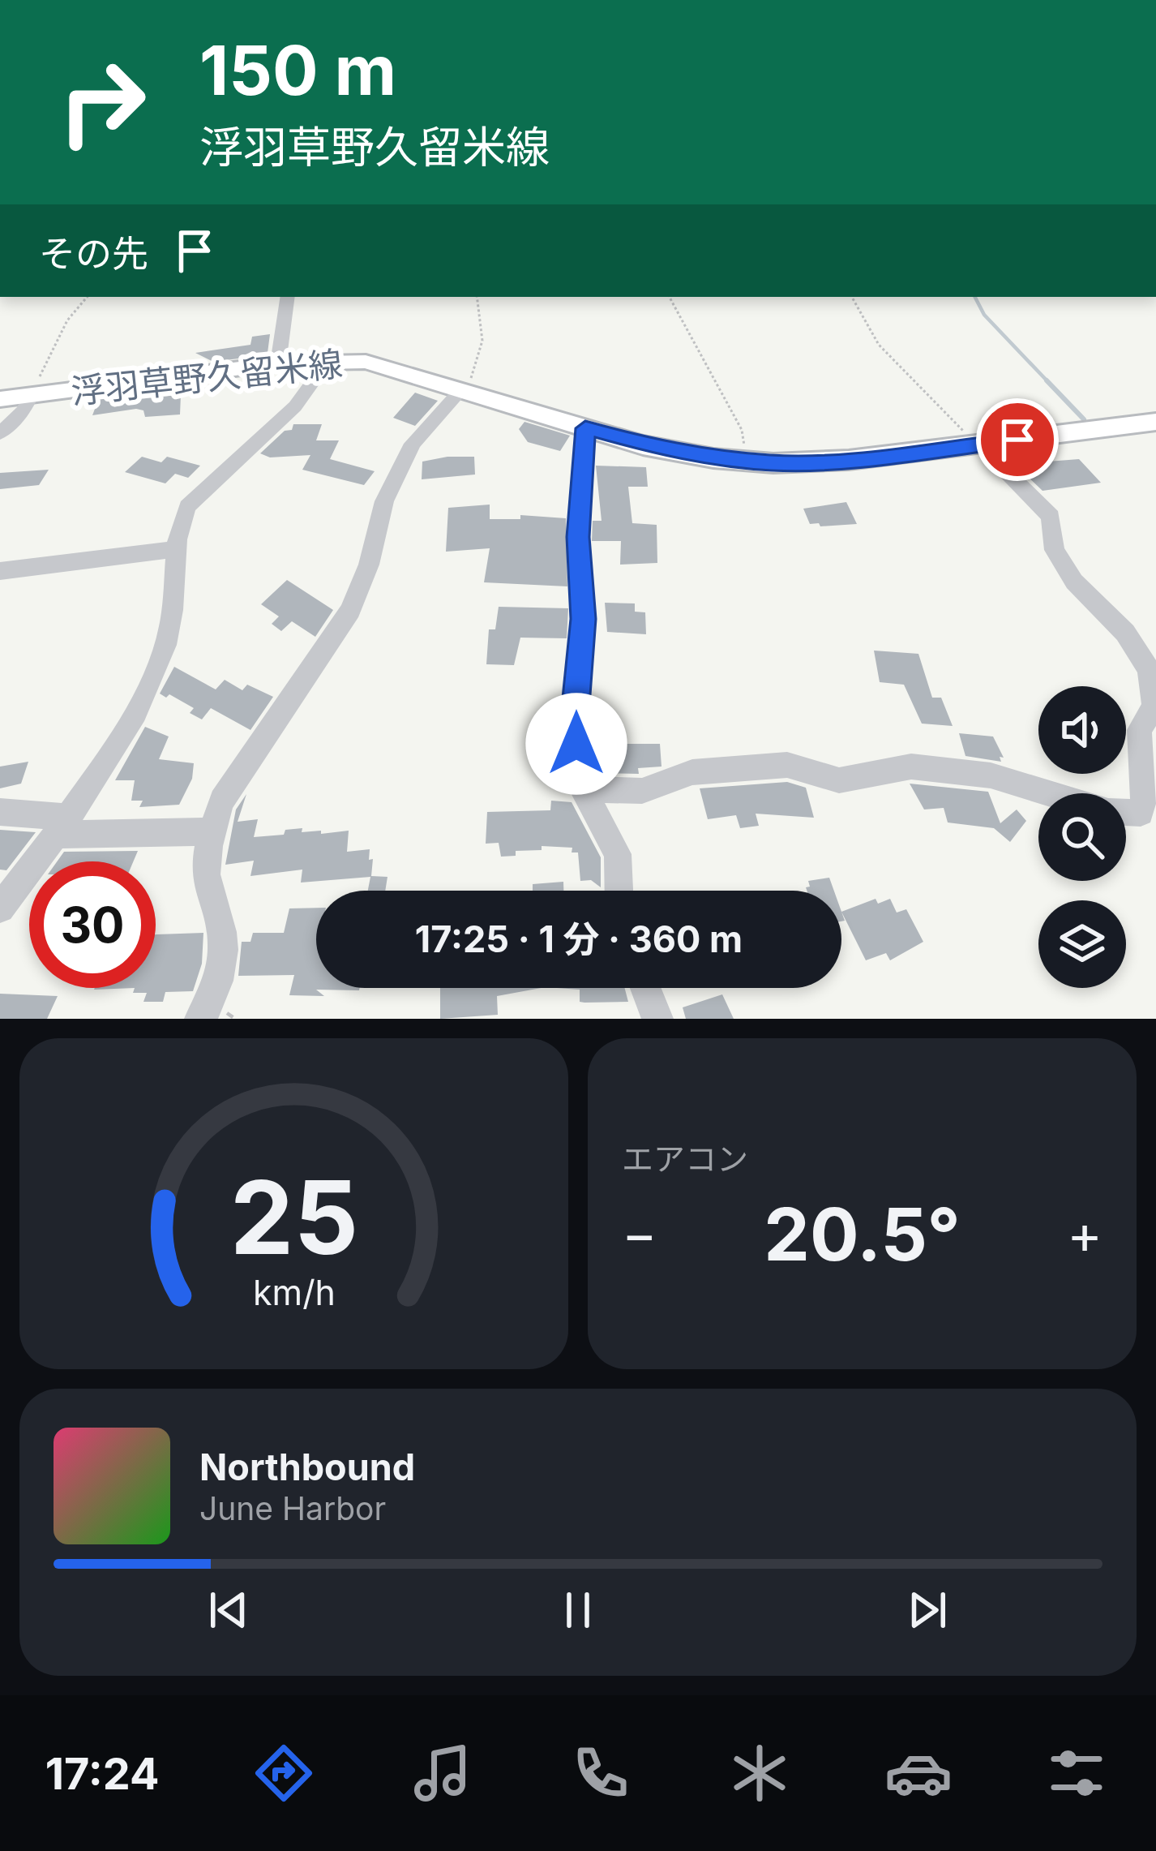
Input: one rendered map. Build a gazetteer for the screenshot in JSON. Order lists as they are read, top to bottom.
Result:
{
  "streets": {
    "main road": ["浮羽草野久留米線"]
  },
  "page": {
    "turn": ["150 m", "浮羽草野久留米線"],
    "then": "その先",
    "limit": "30",
    "trip": "17:25 · 1 分 · 360 m",
    "tile": "エアコン",
    "heat": ["−", "20.5°", "+"],
    "song": ["Northbound", "June Harbor"],
    "tabs": "17:24",
    "gauge": ["25", "km/h"]
  }
}
